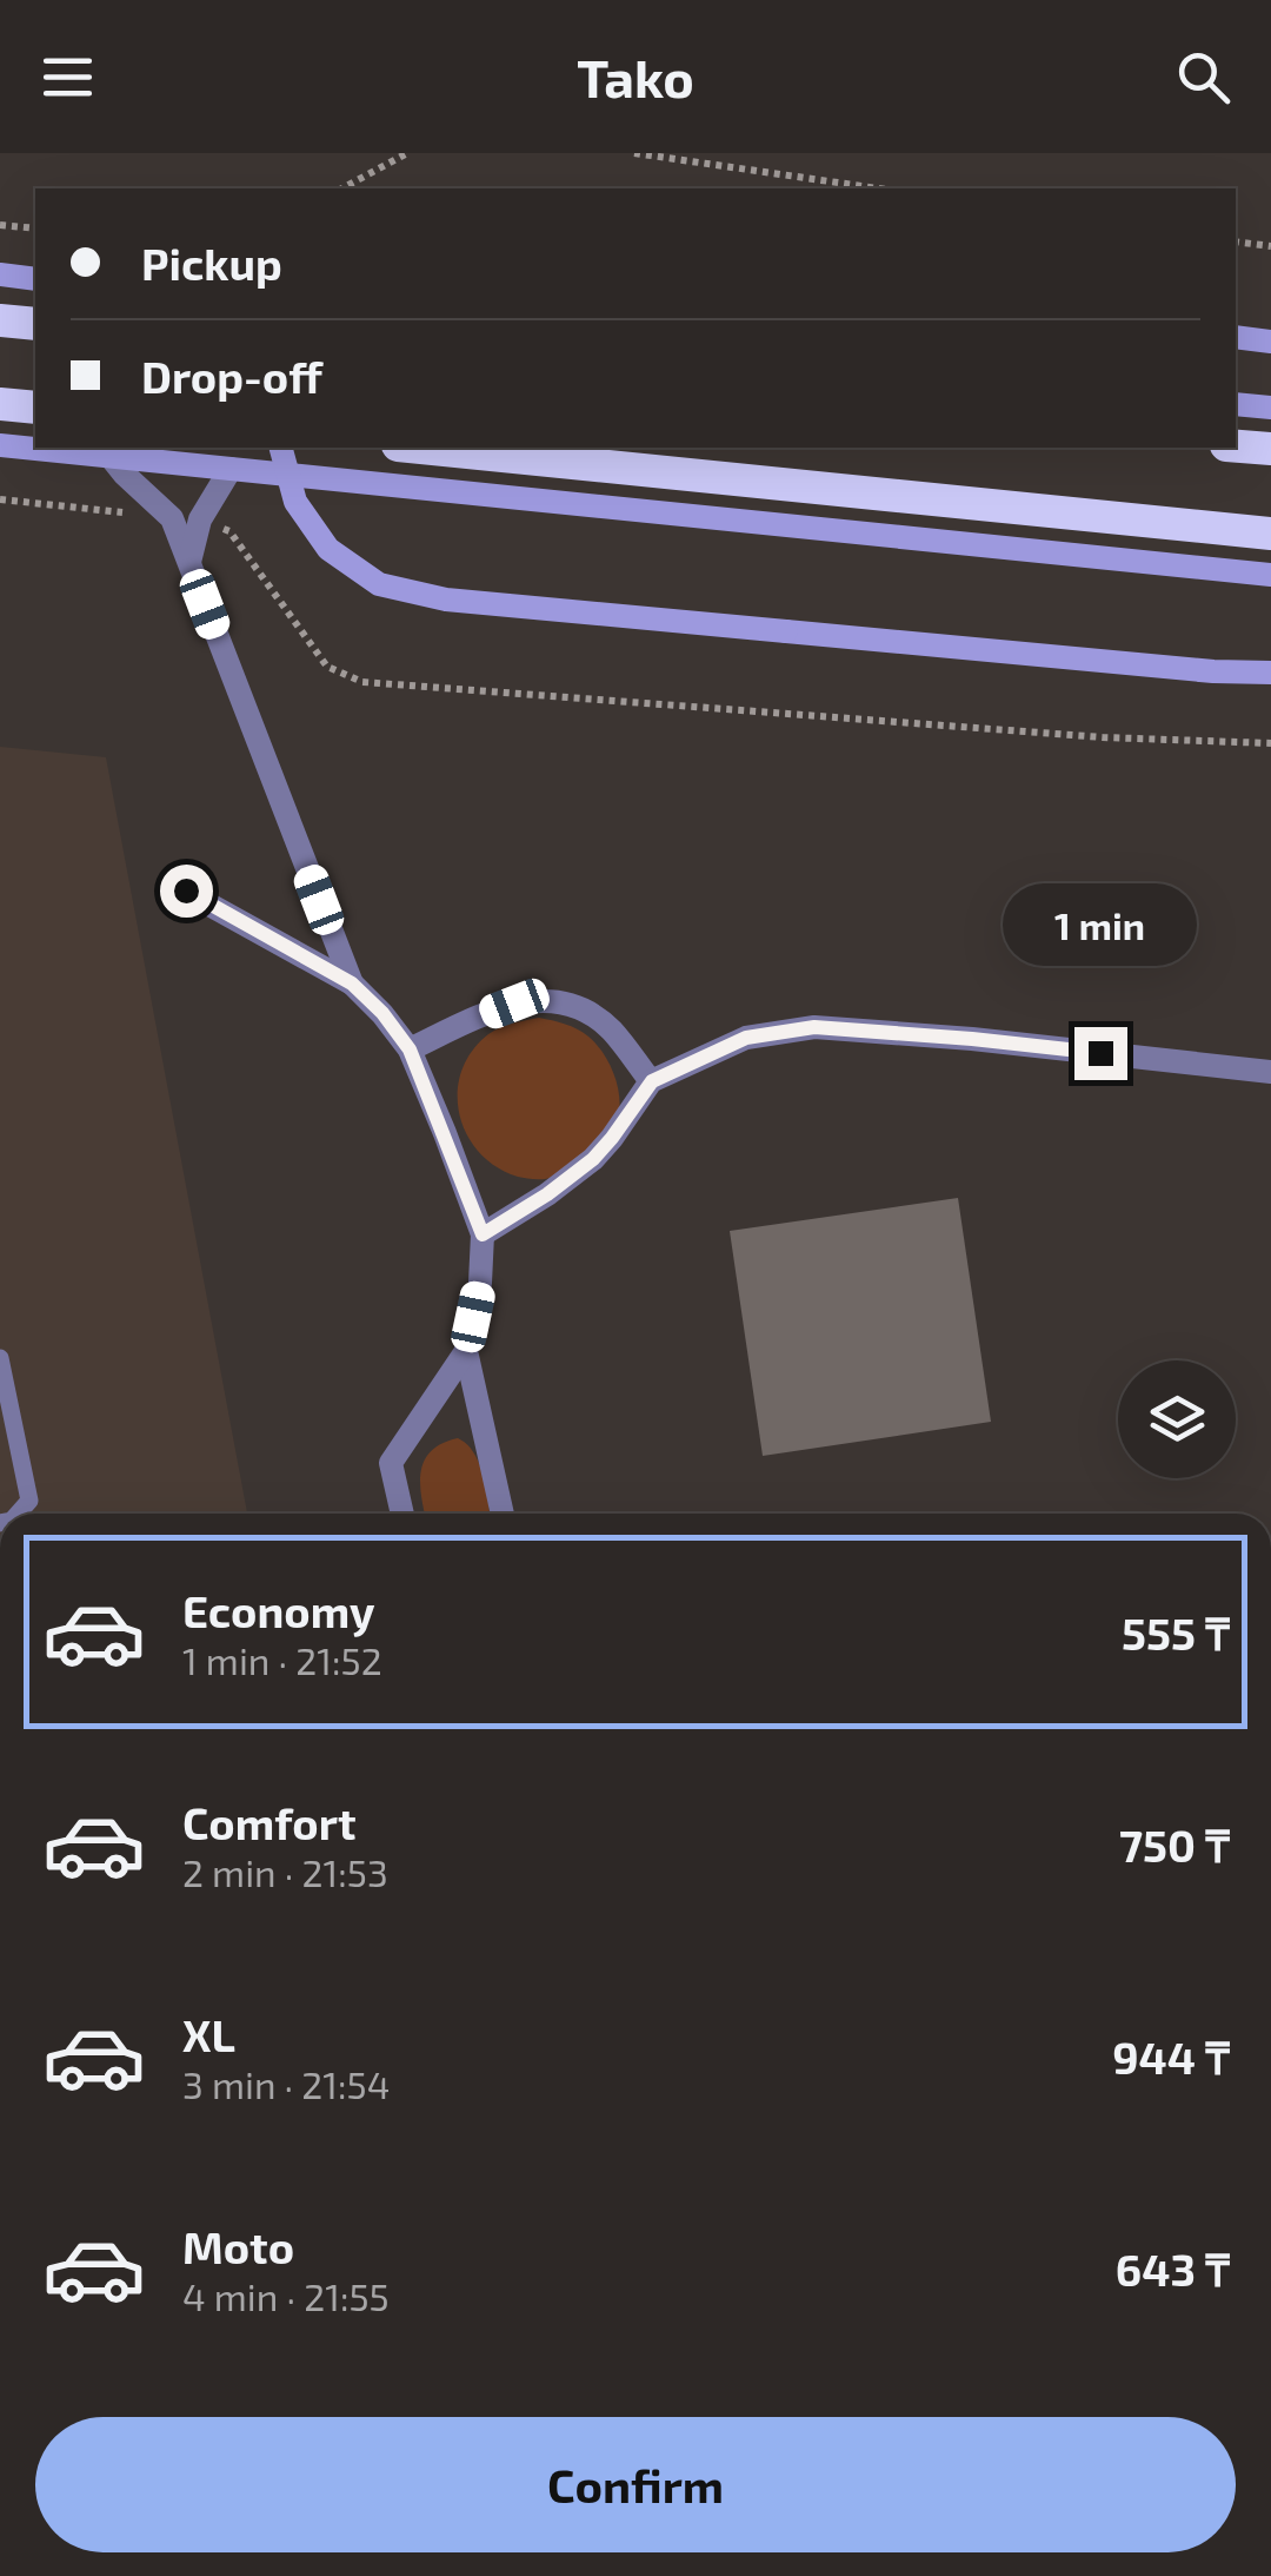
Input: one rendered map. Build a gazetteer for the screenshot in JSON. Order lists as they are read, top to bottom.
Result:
{
  "page": {
    "header": "Tako",
    "banner": ["Pickup", "Drop-off"],
    "bubble": "1 min",
    "list": [
      {
        "name": "Economy",
        "note": "1 min · 21:52",
        "value": "555 ₸"
      },
      {
        "name": "Comfort",
        "note": "2 min · 21:53",
        "value": "750 ₸"
      },
      {
        "name": "XL",
        "note": "3 min · 21:54",
        "value": "944 ₸"
      },
      {
        "name": "Moto",
        "note": "4 min · 21:55",
        "value": "643 ₸"
      }
    ],
    "buttons": "Confirm"
  }
}
